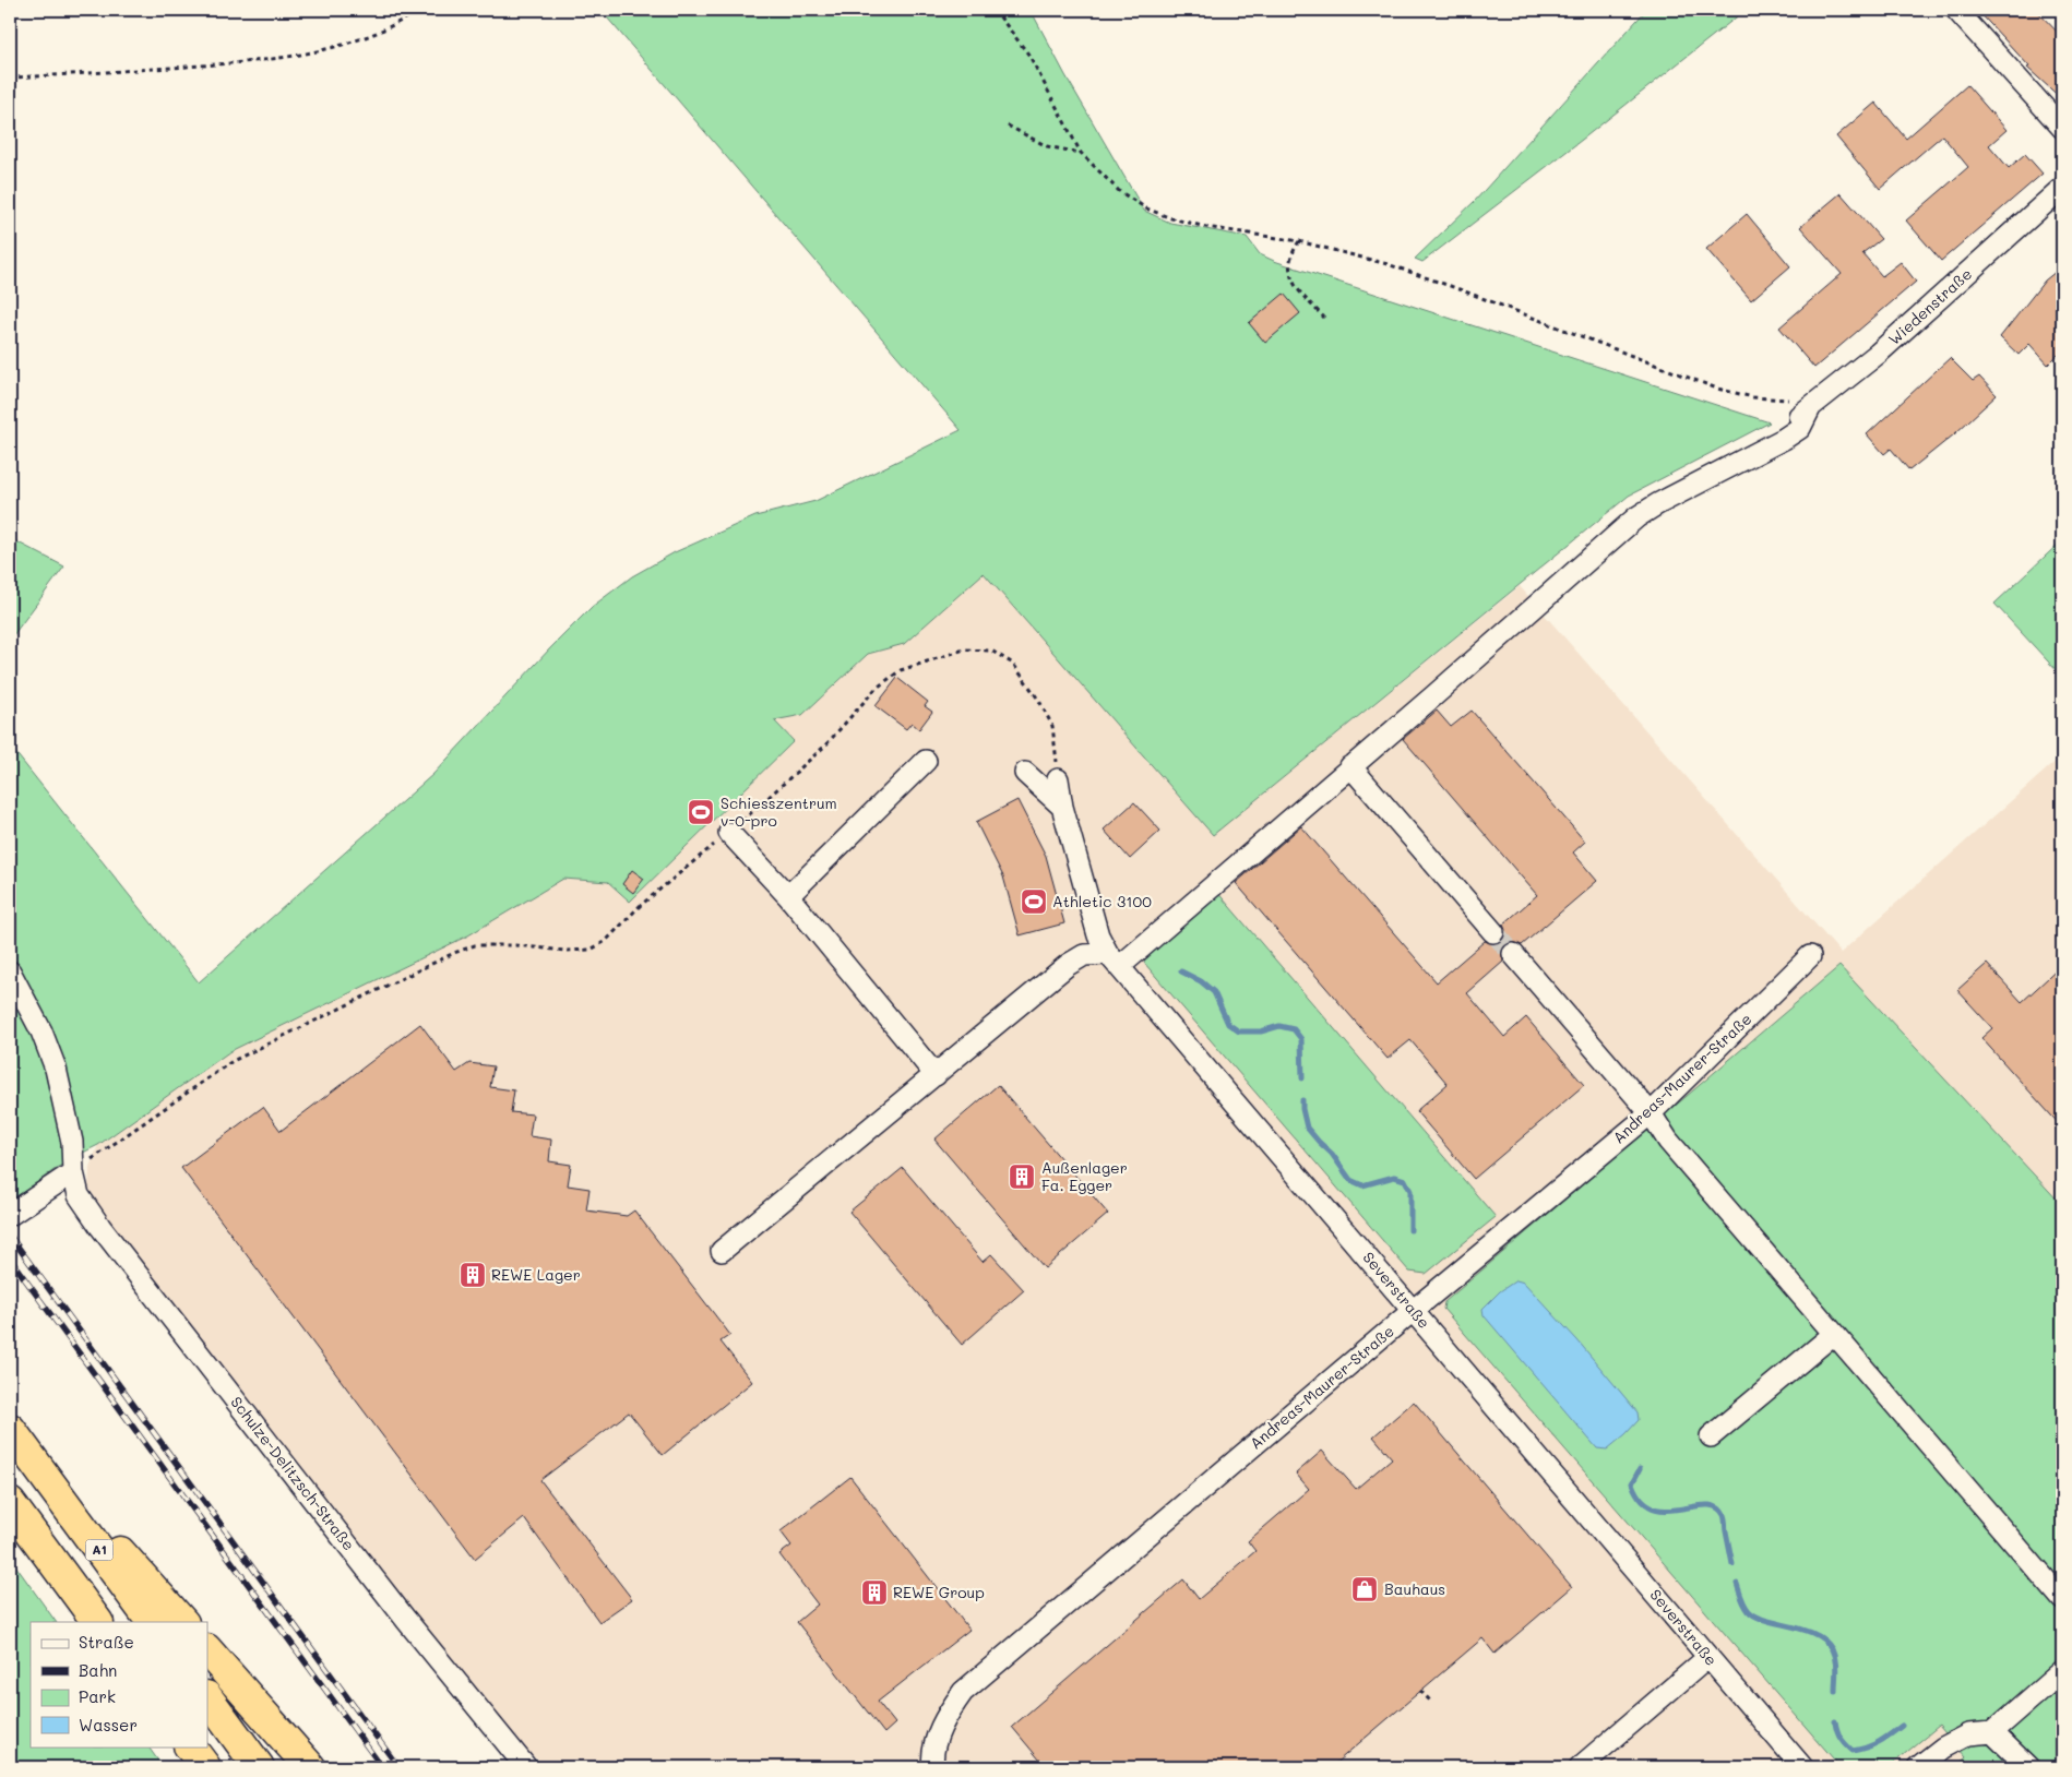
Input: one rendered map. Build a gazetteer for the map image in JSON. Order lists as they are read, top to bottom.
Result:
{
  "streets": {
    "highway": ["A1"],
    "street": [
      "Wiedenstraße",
      "Andreas-Maurer-Straße",
      "Severstraße",
      "Schulze-Delitzsch-Straße"
    ]
  },
  "crossings": [
    ["Wiedenstraße", "Severstraße"],
    ["Andreas-Maurer-Straße", "Severstraße"]
  ],
  "places": {
    "sports": ["Schiesszentrum v-0-pro", "Athletic 3100"],
    "building": ["Außenlager Fa. Egger", "REWE Lager", "REWE Group"],
    "shop": ["Bauhaus"]
  },
  "legend": [
    "Straße",
    "Bahn",
    "Park",
    "Wasser"
  ]
}
